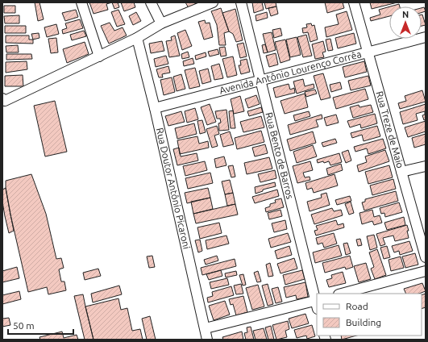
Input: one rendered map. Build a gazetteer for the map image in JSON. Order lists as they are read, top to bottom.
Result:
{
  "streets": {
    "street": [
      "Avenida Antônio Lourenço Corrêa",
      "Rua Treze de Maio",
      "Rua Bento de Barros",
      "Rua Doutor Antônio Picaroni"
    ]
  },
  "crossings": [
    ["Avenida Antônio Lourenço Corrêa", "Rua Treze de Maio"],
    ["Avenida Antônio Lourenço Corrêa", "Rua Bento de Barros"],
    ["Avenida Antônio Lourenço Corrêa", "Rua Doutor Antônio Picaroni"]
  ],
  "legend": ["Road", "Building"],
  "scale_bar": "50 m",
  "north": "top"
}
